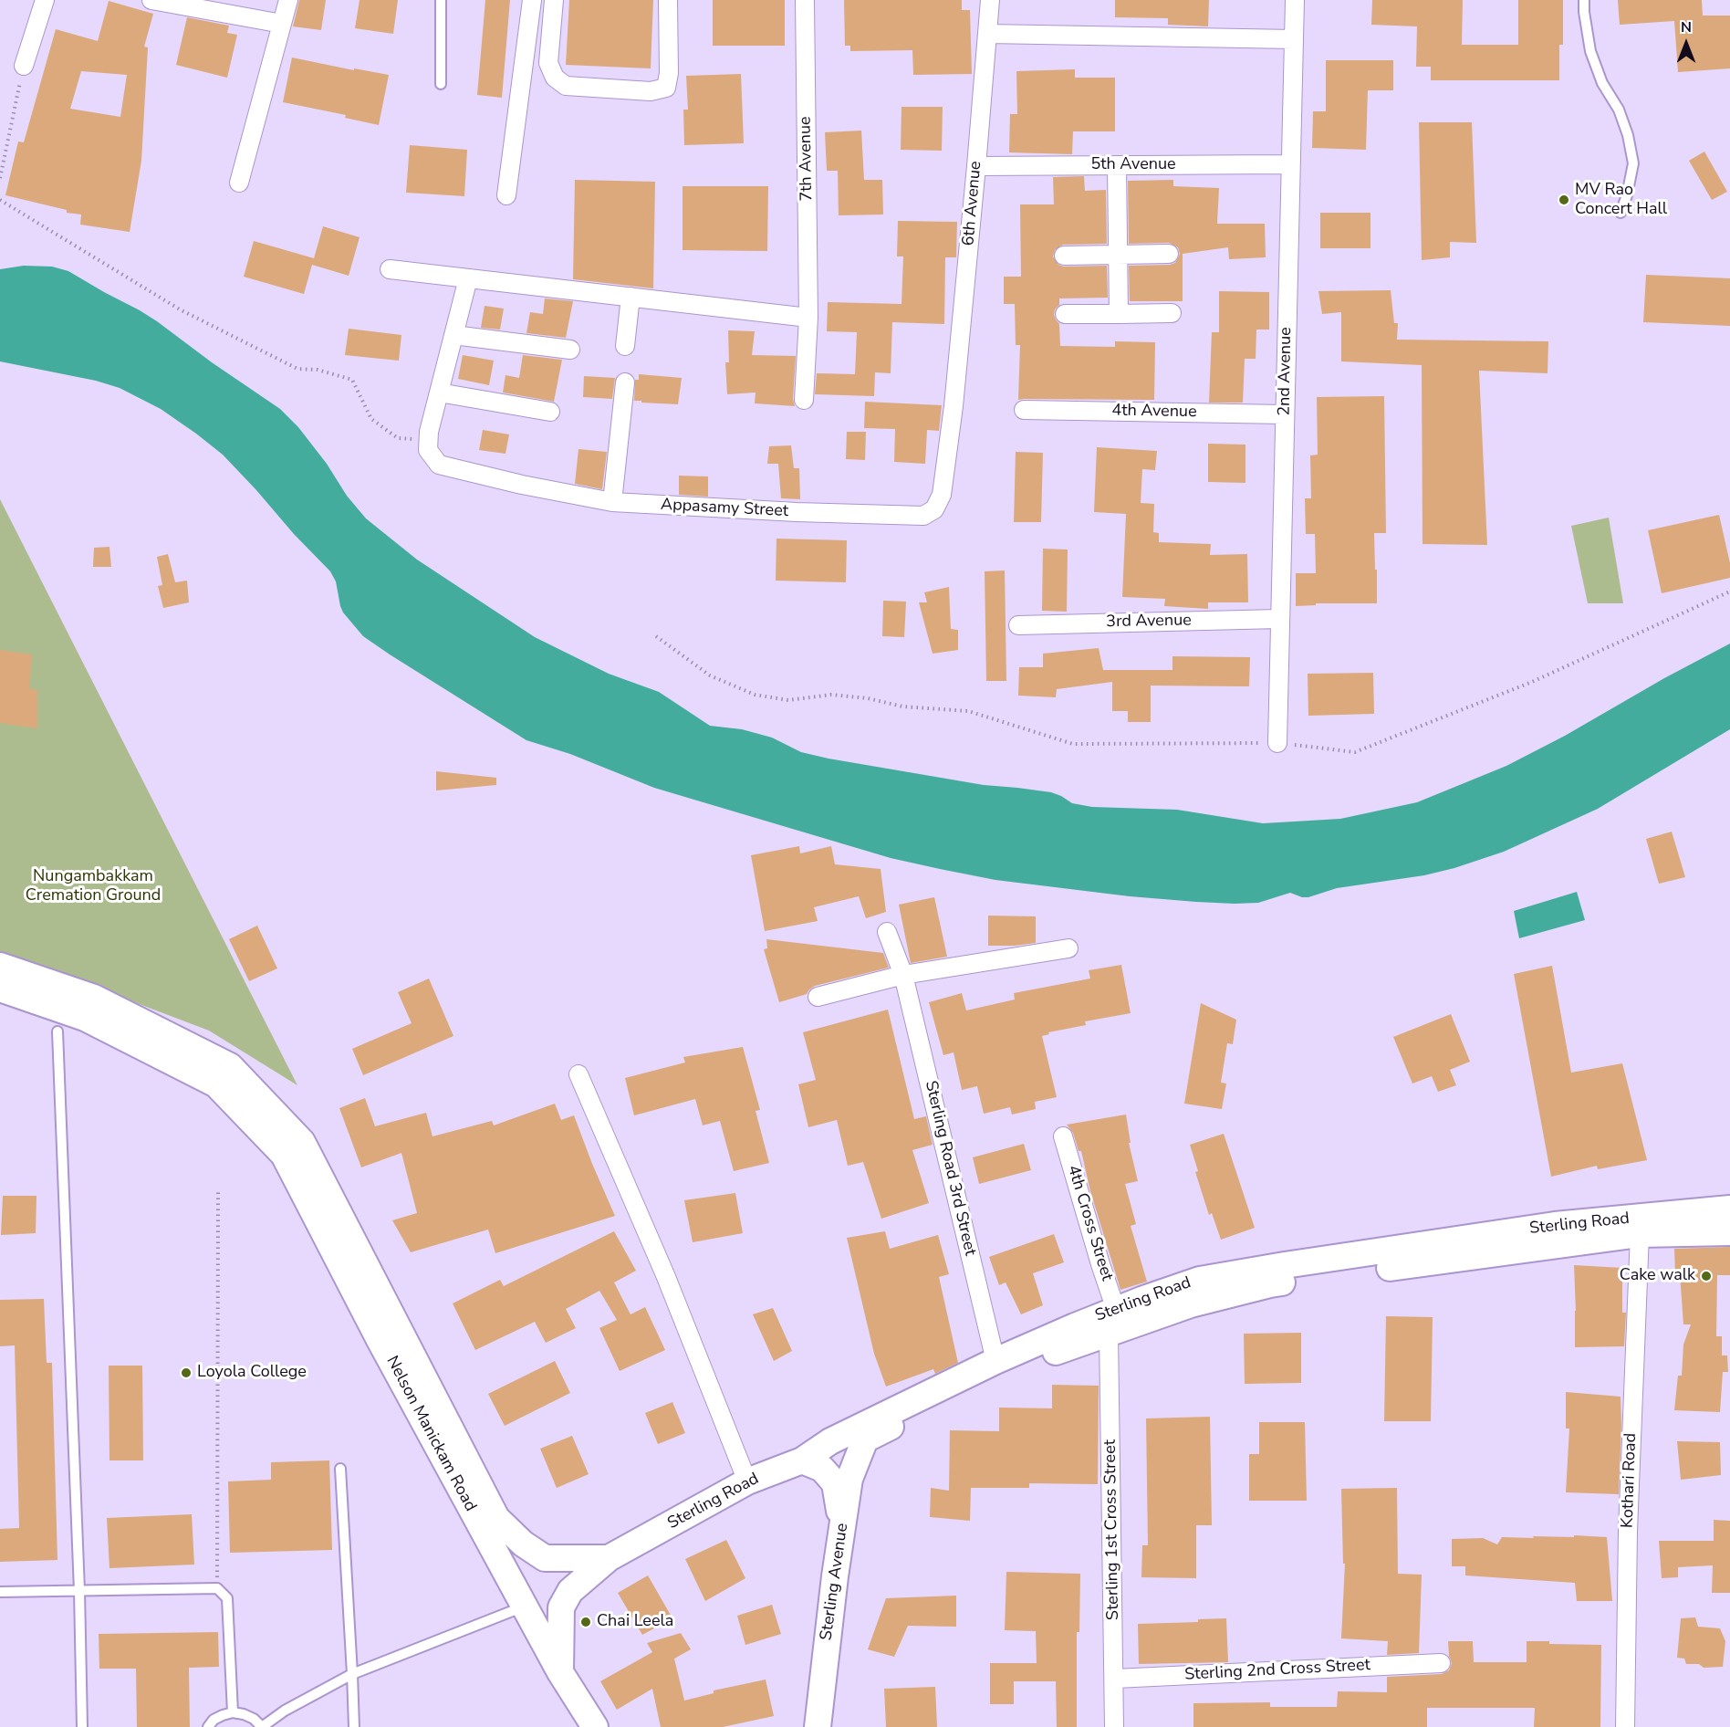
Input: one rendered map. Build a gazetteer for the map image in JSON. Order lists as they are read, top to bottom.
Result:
{
  "streets": {
    "main road": ["Sterling Road", "Nelson Manickam Road", "Sterling Avenue"],
    "street": [
      "7th Avenue",
      "5th Avenue",
      "6th Avenue",
      "2nd Avenue",
      "4th Avenue",
      "Appasamy Street",
      "3rd Avenue",
      "Sterling Road 3rd Street",
      "4th Cross Street",
      "Kothari Road",
      "Sterling 1st Cross Street",
      "Sterling 2nd Cross Street"
    ]
  },
  "crossings": [
    ["5th Avenue", "6th Avenue"],
    ["5th Avenue", "2nd Avenue"],
    ["6th Avenue", "Appasamy Street"],
    ["2nd Avenue", "4th Avenue"],
    ["2nd Avenue", "3rd Avenue"],
    ["Sterling Road 3rd Street", "Sterling Road"],
    ["4th Cross Street", "Sterling Road"],
    ["4th Cross Street", "Sterling 1st Cross Street"],
    ["Sterling Road", "Nelson Manickam Road"],
    ["Sterling Road", "Kothari Road"],
    ["Sterling Road", "Sterling 1st Cross Street"],
    ["Sterling Road", "Sterling Avenue"],
    ["Sterling 1st Cross Street", "Sterling 2nd Cross Street"]
  ],
  "parks": ["Nungambakkam Cremation Ground"],
  "places": [
    "MV Rao Concert Hall",
    "Cake walk",
    "Loyola College",
    "Chai Leela"
  ],
  "north": "top"
}
